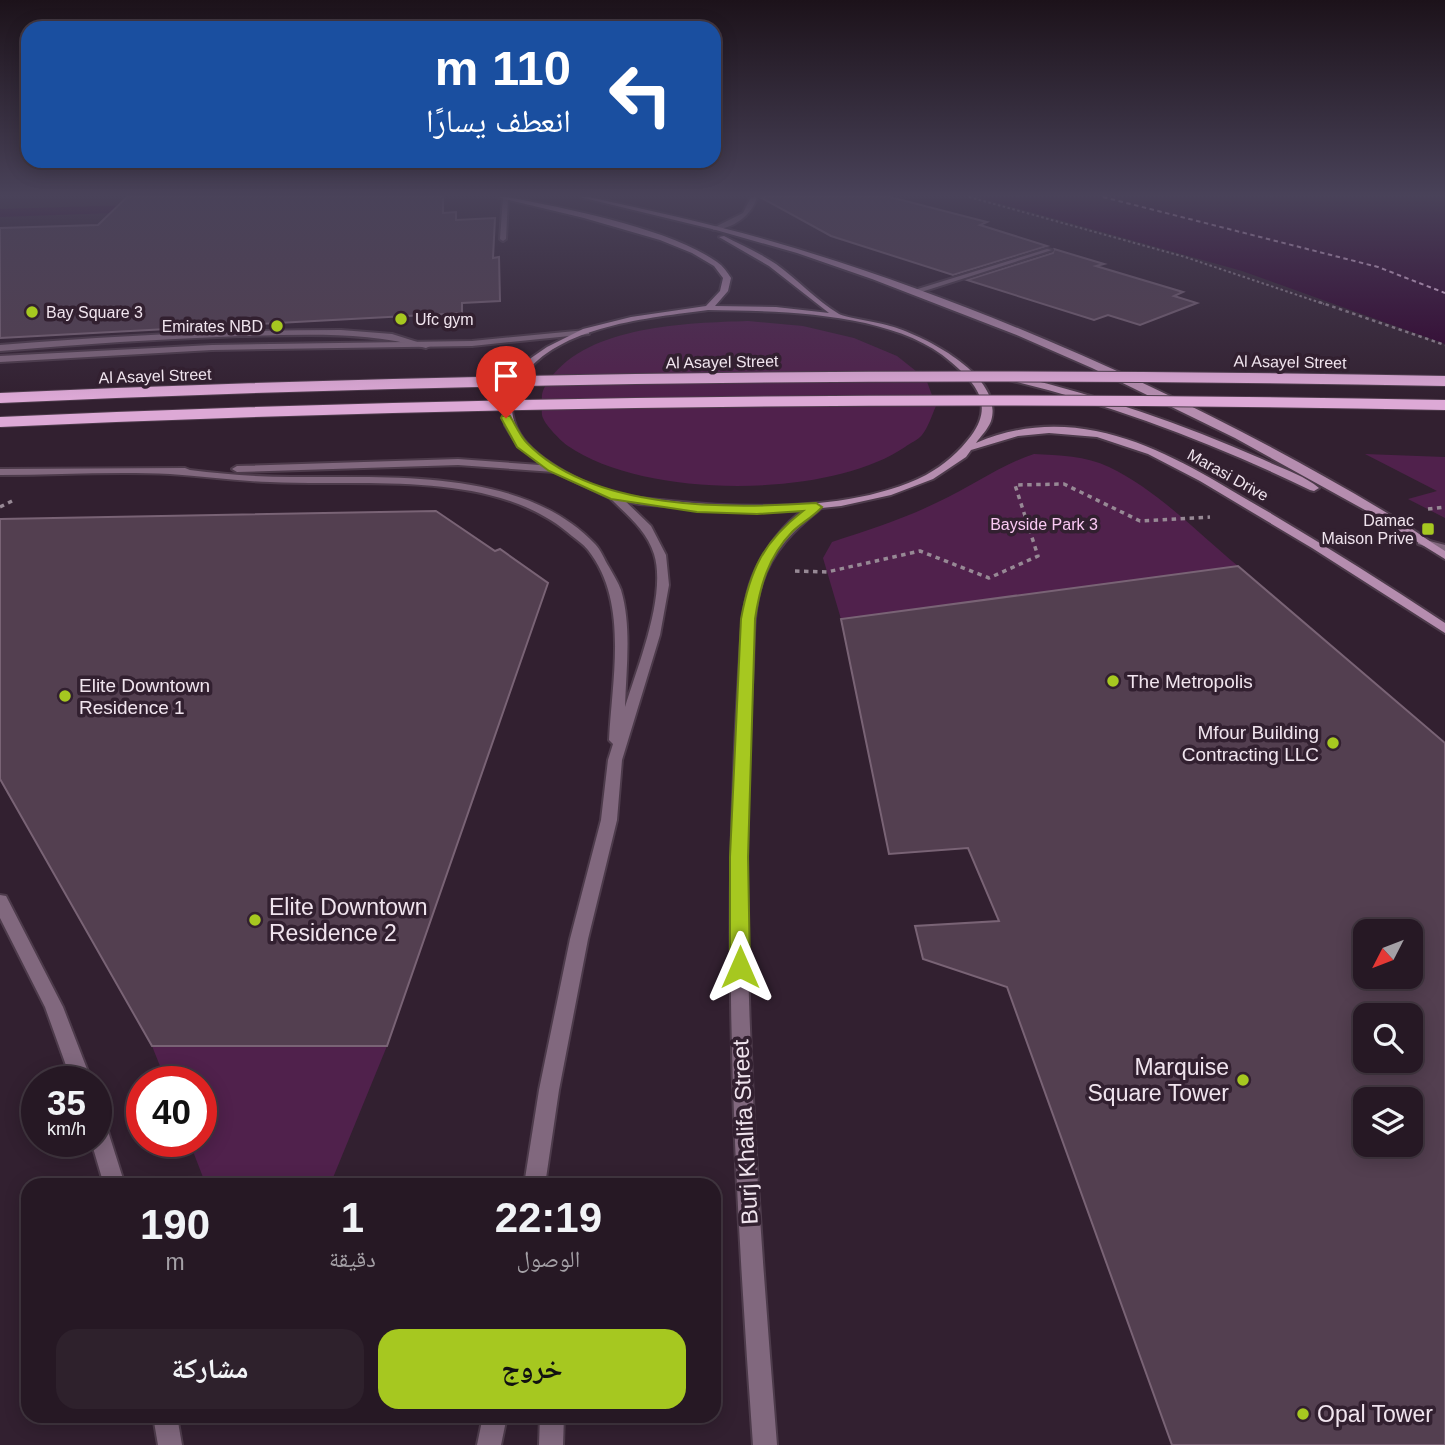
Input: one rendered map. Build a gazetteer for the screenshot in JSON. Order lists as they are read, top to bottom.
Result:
{
  "streets": {
    "main road": ["Al Asayel Street", "Marasi Drive"],
    "street": ["Burj Khalifa Street"]
  },
  "parks": ["Bayside Park 3"],
  "places": {
    "other": [
      "Bay Square 3",
      "Ufc gym",
      "Emirates NBD",
      "The Metropolis",
      "Elite Downtown Residence 1",
      "Mfour Building Contracting LLC",
      "Elite Downtown Residence 2",
      "Marquise Square Tower",
      "Opal Tower"
    ],
    "transit": ["Damac Maison Prive"]
  },
  "north": "bottom left",
  "page": {
    "turn": ["110 m", "انعطف يسارًا"],
    "speed": "35 km/h",
    "limit": "40",
    "eta": [
      "22:19",
      "الوصول",
      "1",
      "دقيقة",
      "190",
      "m"
    ],
    "buttons": ["خروج", "مشاركة"]
  }
}
